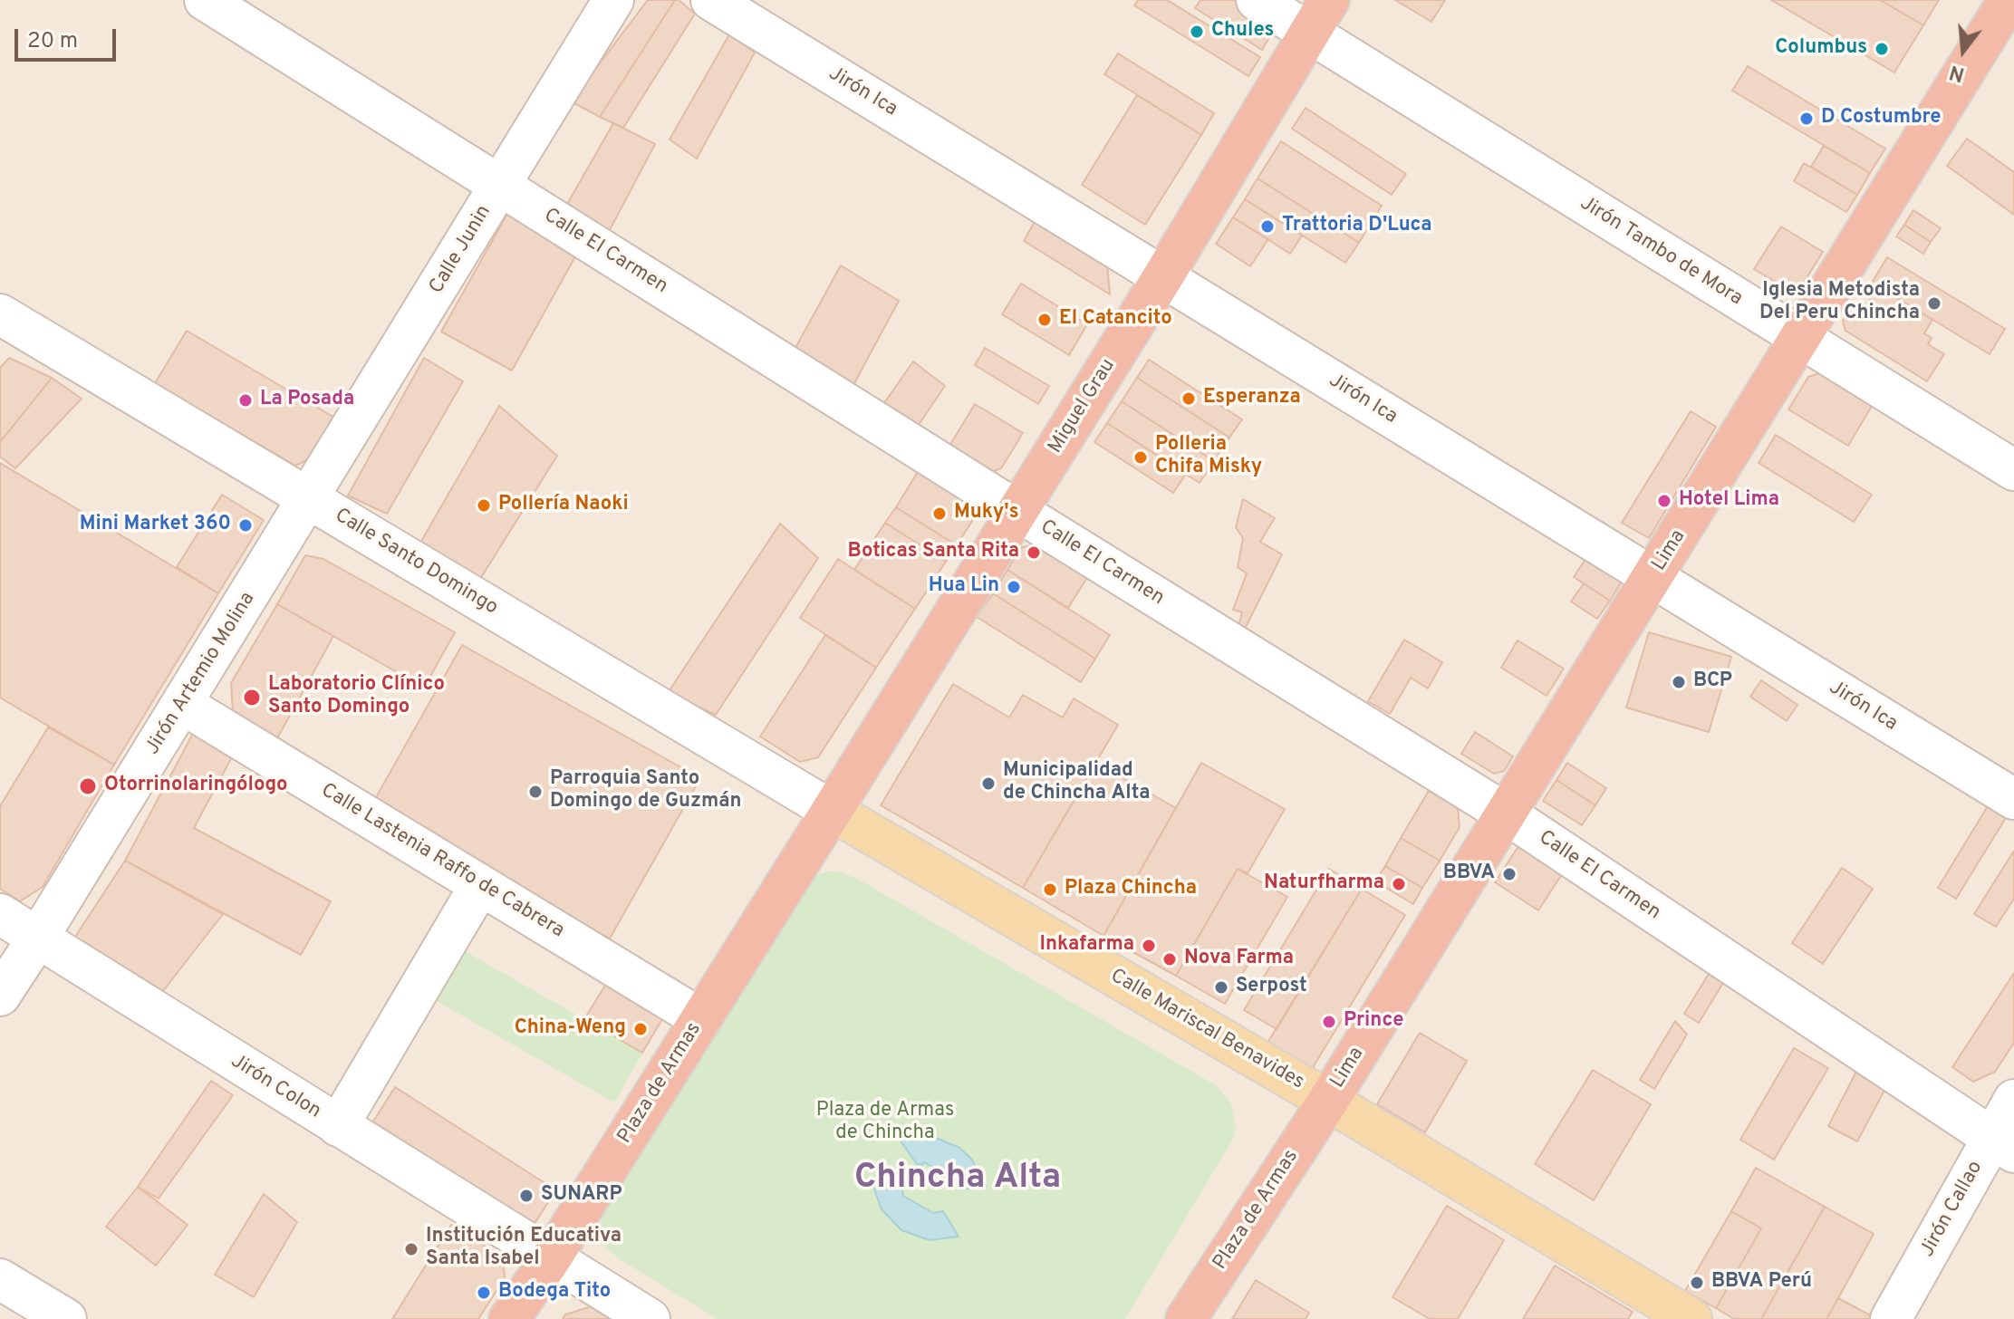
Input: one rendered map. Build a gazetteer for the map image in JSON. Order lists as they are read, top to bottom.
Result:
{
  "streets": {
    "highway": ["Miguel Grau", "Lima", "Plaza de Armas"],
    "main road": ["Calle Mariscal Benavides"],
    "street": [
      "Jirón Ica",
      "Calle Junin",
      "Calle El Carmen",
      "Jirón Tambo de Mora",
      "Calle Santo Domingo",
      "Jirón Artemio Molina",
      "Calle Lastenia Raffo de Cabrera",
      "Jirón Colon",
      "Jirón Callao"
    ]
  },
  "crossings": [
    ["Jirón Ica", "Miguel Grau"],
    ["Jirón Ica", "Lima"],
    ["Calle Junin", "Calle El Carmen"],
    ["Calle Junin", "Calle Santo Domingo"],
    ["Calle Junin", "Jirón Artemio Molina"],
    ["Calle El Carmen", "Miguel Grau"],
    ["Calle El Carmen", "Lima"],
    ["Calle El Carmen", "Jirón Callao"],
    ["Jirón Tambo de Mora", "Miguel Grau"],
    ["Jirón Tambo de Mora", "Lima"],
    ["Miguel Grau", "Calle Santo Domingo"],
    ["Miguel Grau", "Calle Mariscal Benavides"],
    ["Miguel Grau", "Plaza de Armas"],
    ["Lima", "Calle Mariscal Benavides"],
    ["Lima", "Plaza de Armas"],
    ["Calle Santo Domingo", "Jirón Artemio Molina"],
    ["Calle Santo Domingo", "Calle Mariscal Benavides"],
    ["Calle Santo Domingo", "Plaza de Armas"],
    ["Jirón Artemio Molina", "Calle Lastenia Raffo de Cabrera"],
    ["Jirón Artemio Molina", "Jirón Colon"],
    ["Calle Lastenia Raffo de Cabrera", "Plaza de Armas"],
    ["Calle Mariscal Benavides", "Plaza de Armas"],
    ["Plaza de Armas", "Jirón Colon"]
  ],
  "districts": ["Chincha Alta"],
  "parks": ["Plaza de Armas de Chincha"],
  "places": [
    "Chules",
    "Columbus",
    "D Costumbre",
    "Trattoria D'Luca",
    "Iglesia Metodista Del Peru Chincha",
    "El Catancito",
    "Esperanza",
    "La Posada",
    "Polleria Chifa Misky",
    "Hotel Lima",
    "Pollería Naoki",
    "Muky's",
    "Mini Market 360",
    "Boticas Santa Rita",
    "Hua Lin",
    "BCP",
    "Laboratorio Clínico Santo Domingo",
    "Municipalidad de Chincha Alta",
    "Otorrinolaringólogo",
    "Parroquia Santo Domingo de Guzmán",
    "BBVA",
    "Naturfharma",
    "Plaza Chincha",
    "Inkafarma",
    "Nova Farma",
    "Serpost",
    "Prince",
    "China-Weng",
    "SUNARP",
    "Institución Educativa Santa Isabel",
    "BBVA Perú",
    "Bodega Tito"
  ],
  "scale_bar": "20 m",
  "north": "bottom"
}
